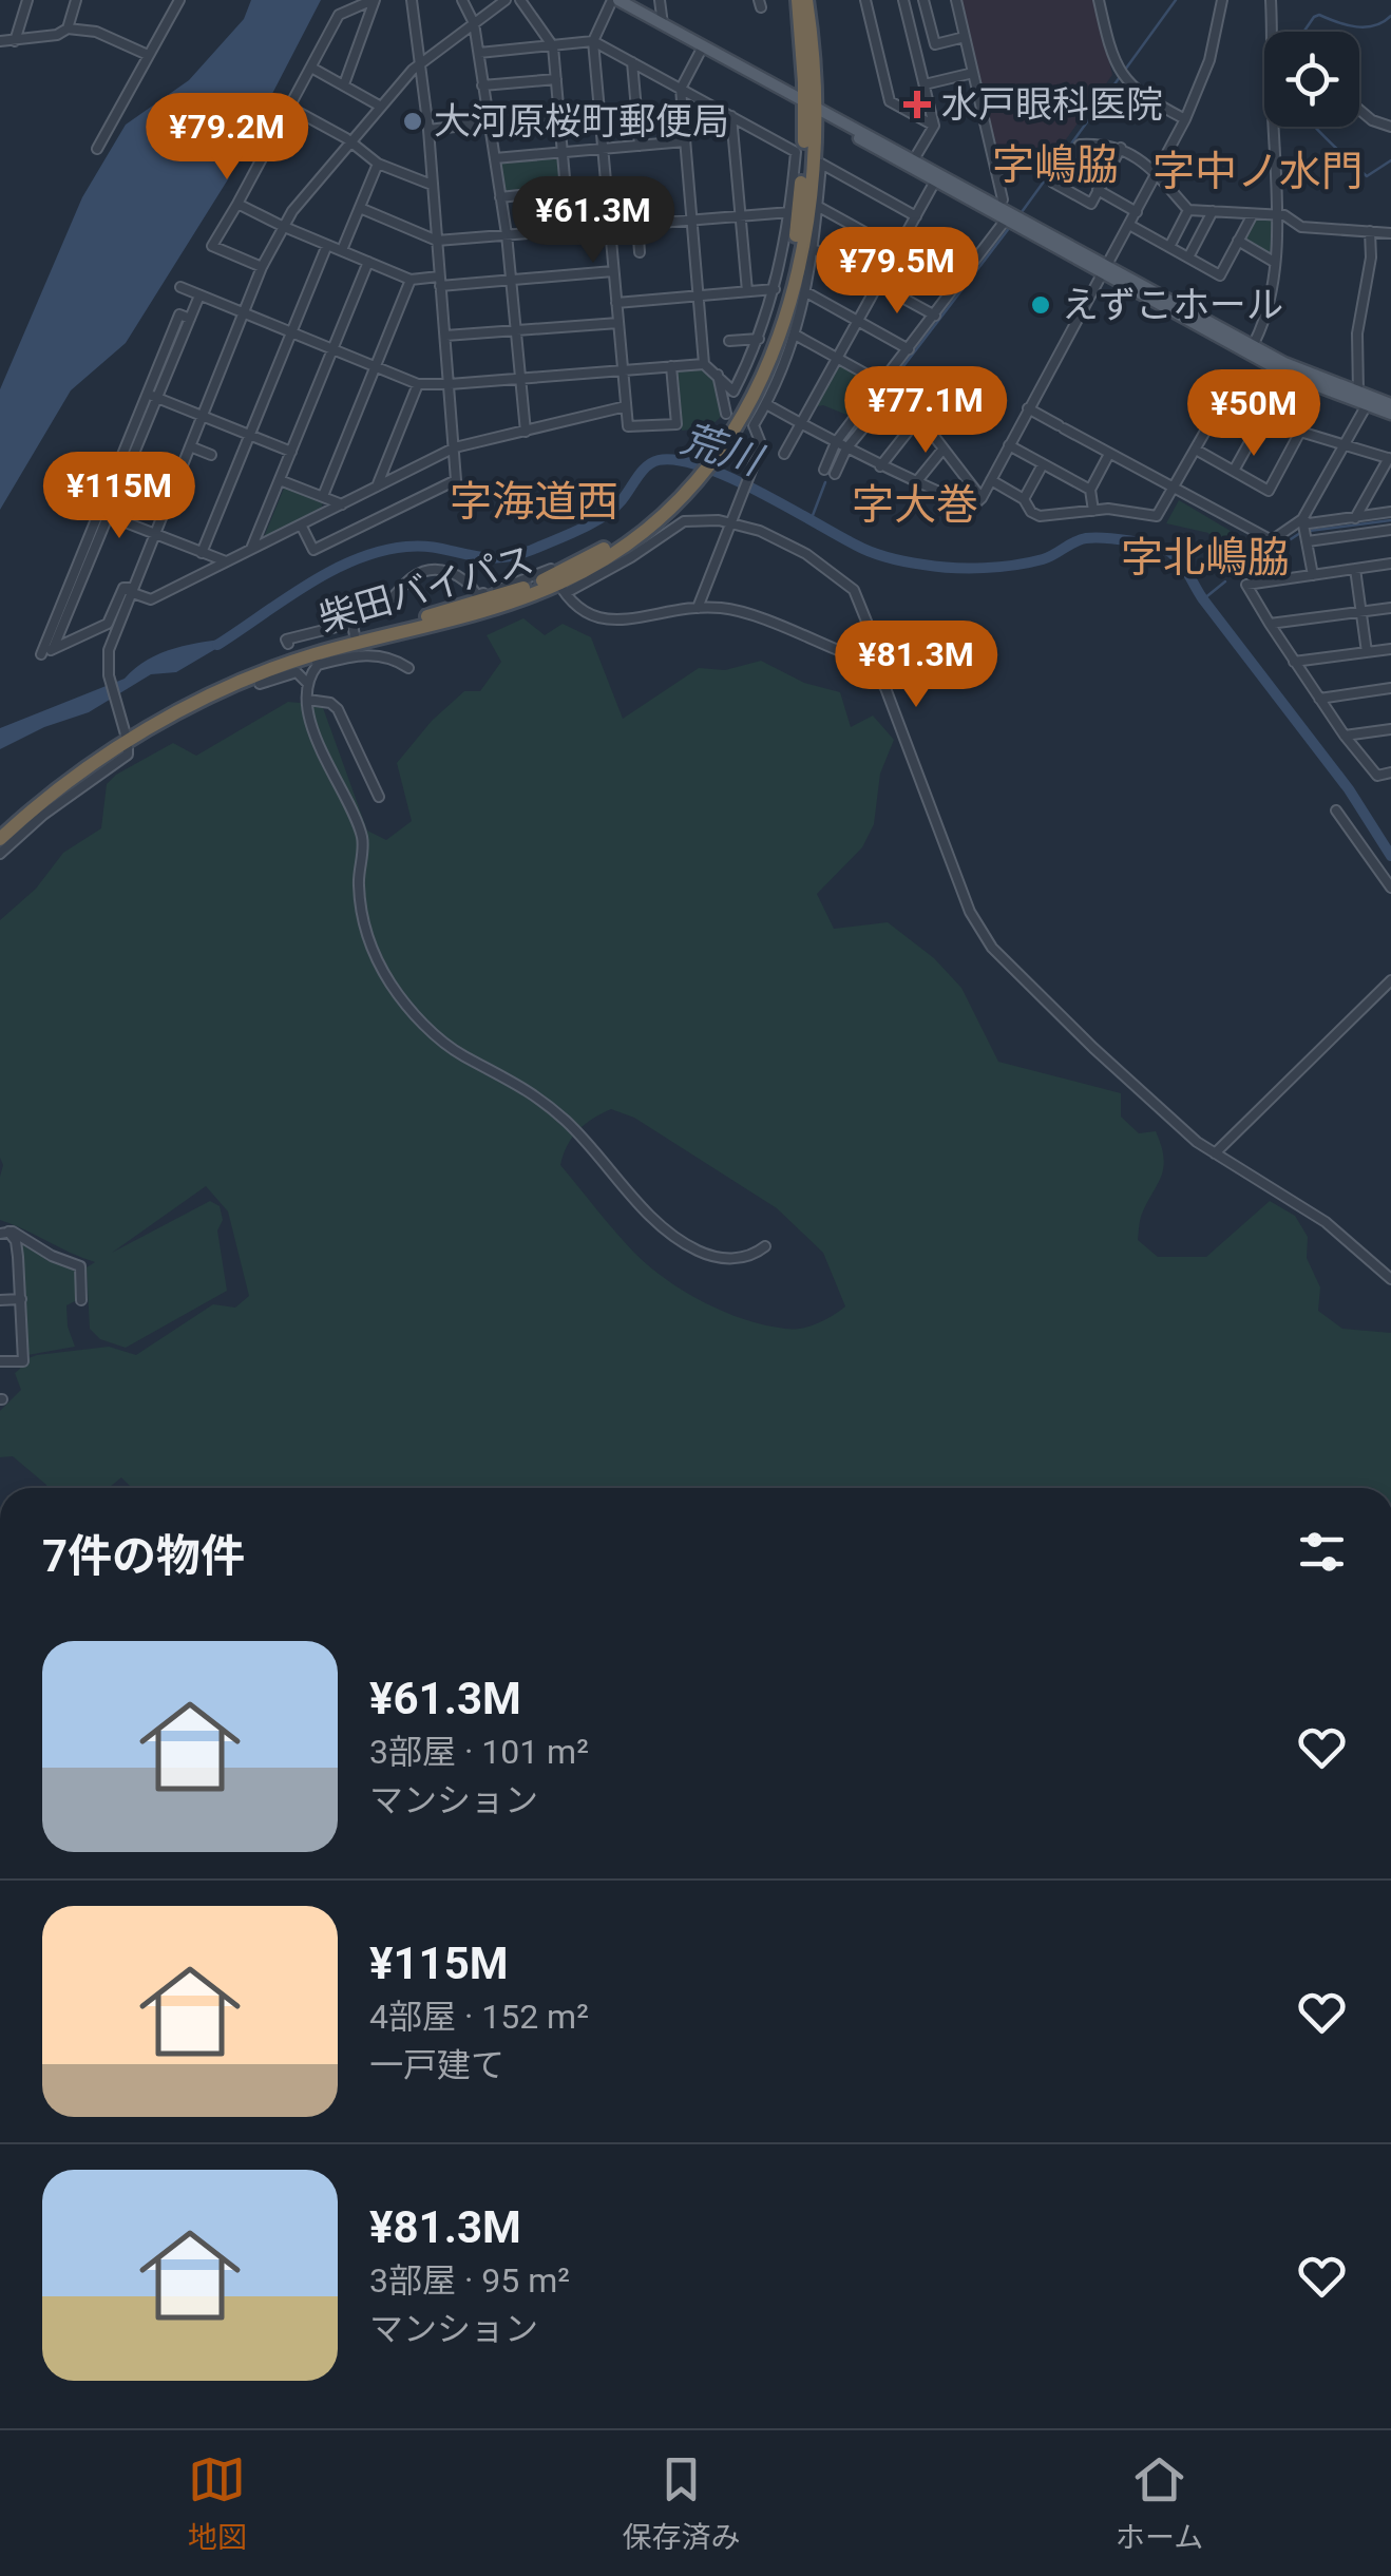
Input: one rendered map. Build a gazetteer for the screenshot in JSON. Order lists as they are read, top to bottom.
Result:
{
  "streets": {
    "highway": ["柴田バイパス"]
  },
  "districts": [
    "字嶋脇",
    "字中ノ水門",
    "字海道西",
    "字大巻",
    "字北嶋脇"
  ],
  "water": ["荒川"],
  "places": {
    "health": ["水戸眼科医院"],
    "other": ["大河原桜町郵便局", "えずこホール"]
  },
  "page": {
    "price": [
      "¥79.2M",
      "¥61.3M",
      "¥79.5M",
      "¥77.1M",
      "¥50M",
      "¥115M",
      "¥81.3M"
    ],
    "heading": "7件の物件",
    "list": [
      {
        "name": "¥61.3M",
        "note": "3部屋 · 101 m² · マンション"
      },
      {
        "name": "¥115M",
        "note": "4部屋 · 152 m² · 一戸建て"
      },
      {
        "name": "¥81.3M",
        "note": "3部屋 · 95 m² · マンション"
      }
    ],
    "tabs": ["地図", "保存済み", "ホーム"]
  }
}
